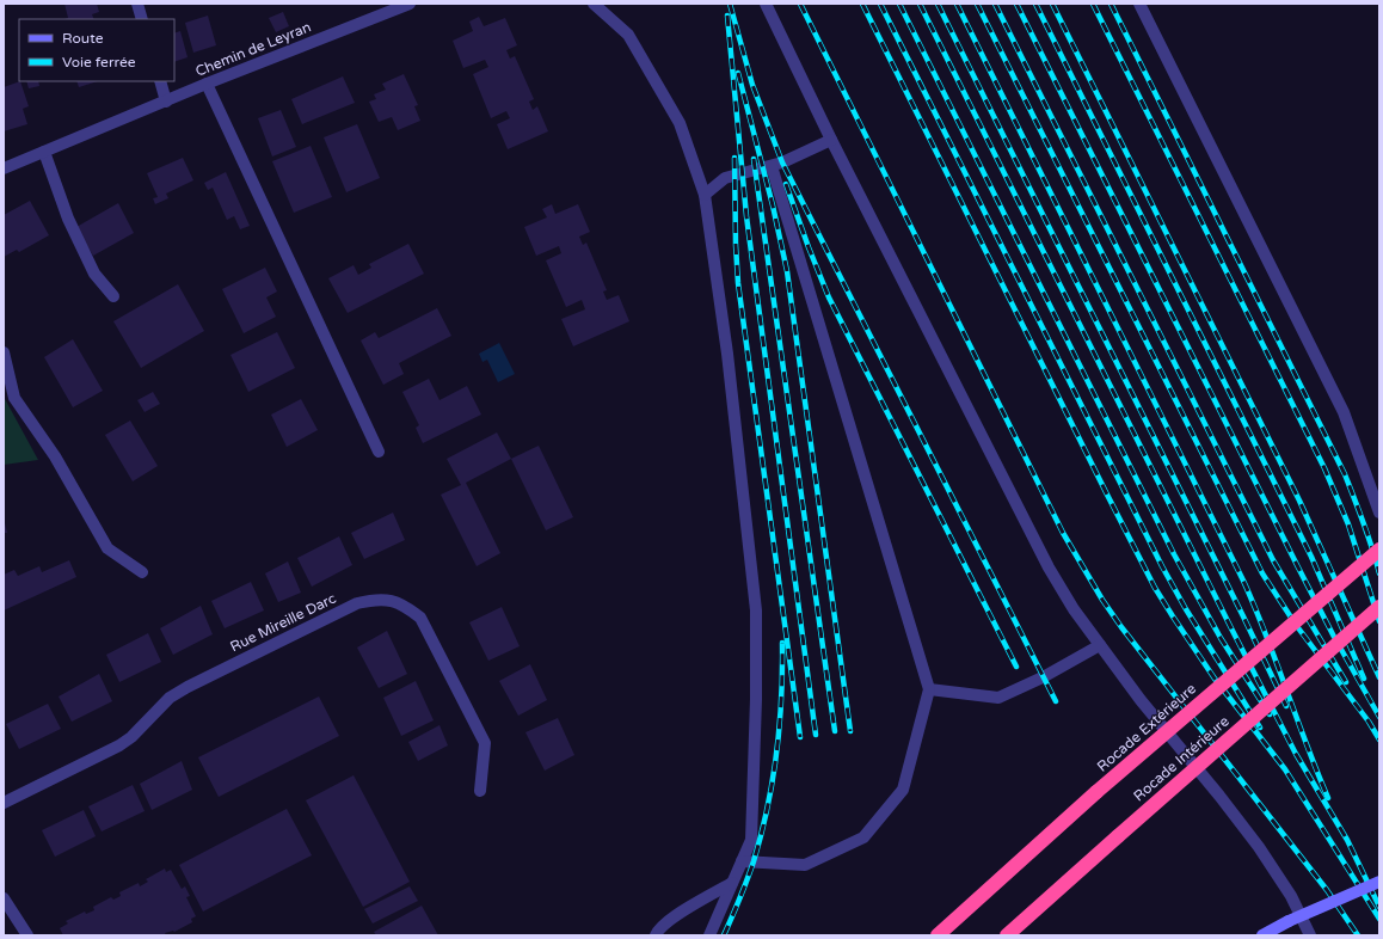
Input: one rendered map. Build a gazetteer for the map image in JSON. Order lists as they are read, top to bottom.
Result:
{
  "streets": {
    "highway": ["Rocade Extérieure", "Rocade Intérieure"],
    "street": ["Chemin de Leyran", "Rue Mireille Darc"]
  },
  "legend": ["Route", "Voie ferrée"]
}
